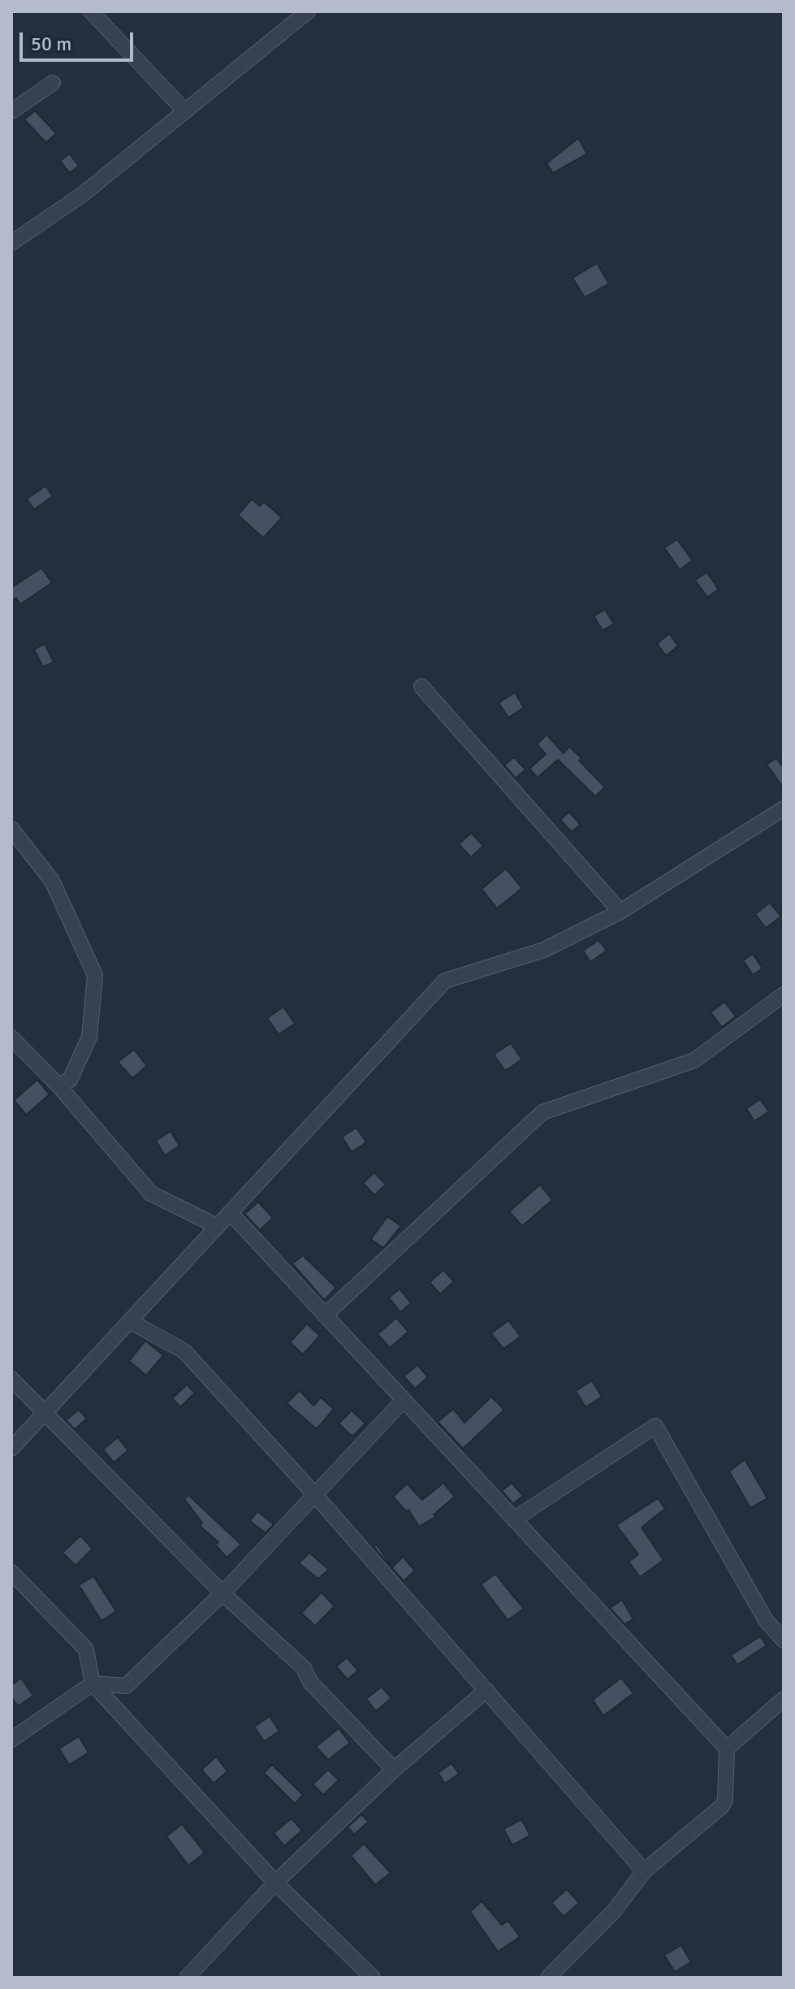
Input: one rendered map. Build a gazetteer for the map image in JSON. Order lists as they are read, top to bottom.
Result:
{
  "scale_bar": "50 m"
}
